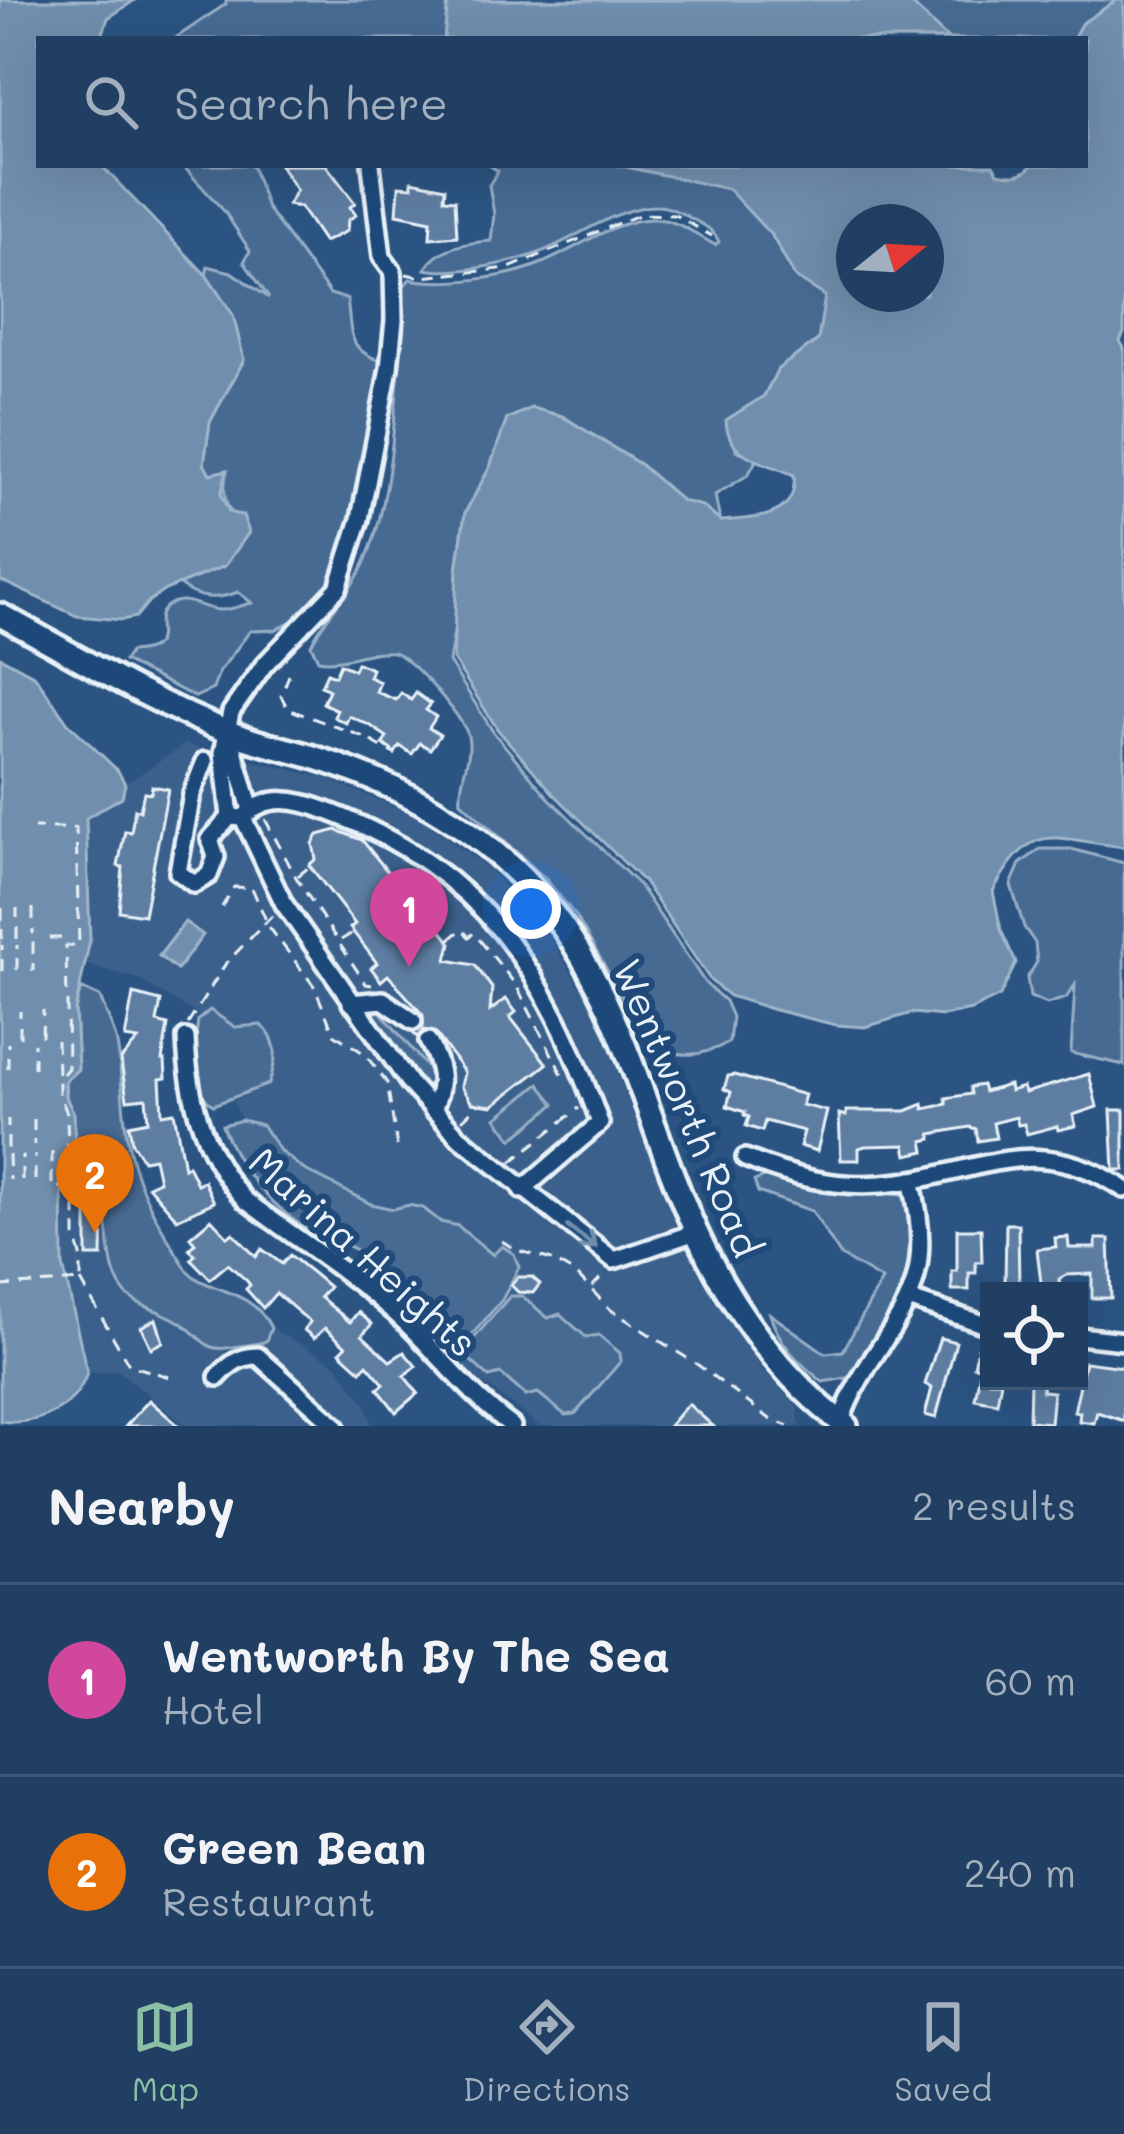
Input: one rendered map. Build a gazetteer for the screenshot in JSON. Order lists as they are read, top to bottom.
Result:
{
  "streets": {
    "main road": ["Wentworth Road"],
    "street": ["Marina Heights"]
  },
  "north": "right",
  "page": {
    "search": "Search here",
    "pins": ["1", "2"],
    "heading": ["Nearby", "2 results"],
    "list": [
      {
        "mark": "1",
        "name": "Wentworth By The Sea",
        "note": "Hotel",
        "value": "60 m"
      },
      {
        "mark": "2",
        "name": "Green Bean",
        "note": "Restaurant",
        "value": "240 m"
      }
    ],
    "nav": ["Map", "Directions", "Saved"]
  }
}
